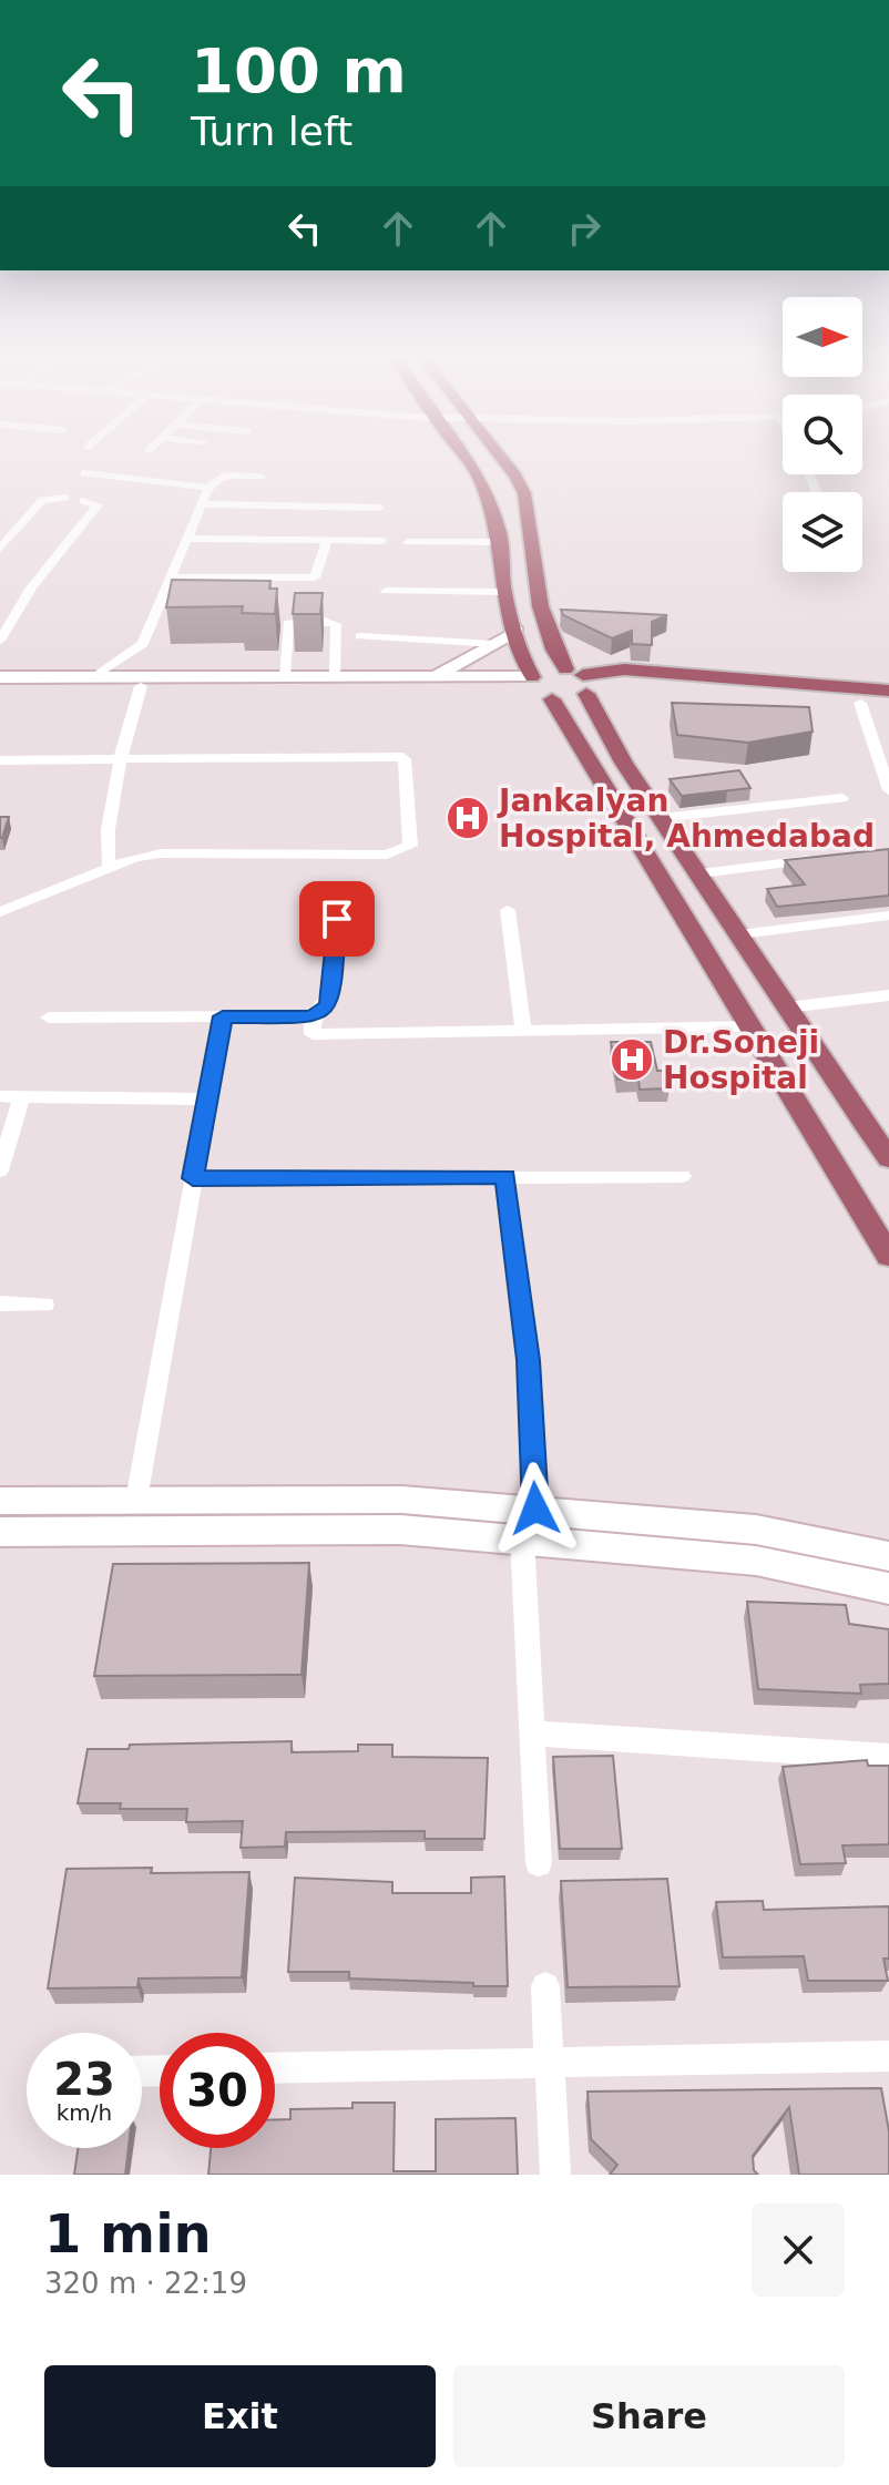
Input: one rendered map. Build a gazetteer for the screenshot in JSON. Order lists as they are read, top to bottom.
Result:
{
  "places": {
    "hospital": ["Jankalyan Hospital, Ahmedabad", "Dr.Soneji Hospital"]
  },
  "north": "right",
  "page": {
    "turn": ["100 m", "Turn left"],
    "speed": "23 km/h",
    "limit": "30",
    "heading": ["1 min", "320 m · 22:19"],
    "buttons": ["Exit", "Share"]
  }
}
